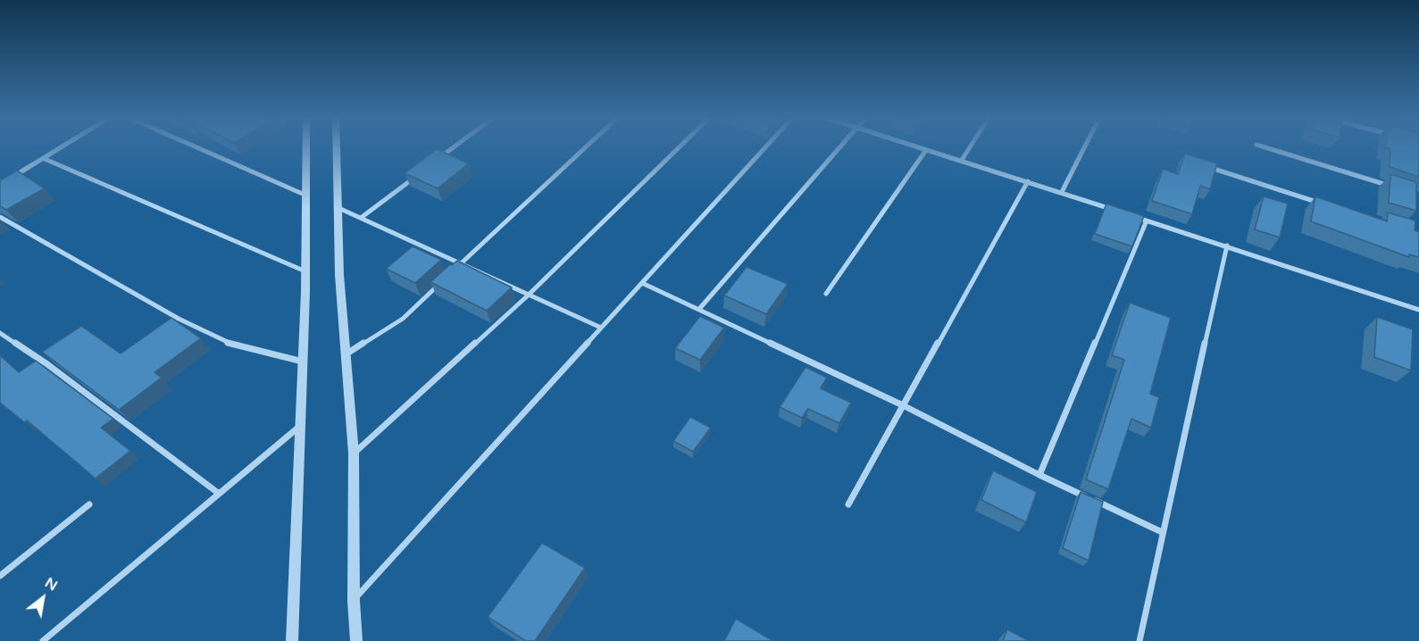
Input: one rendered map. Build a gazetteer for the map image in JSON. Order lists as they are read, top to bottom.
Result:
{
  "north": "top right"
}
